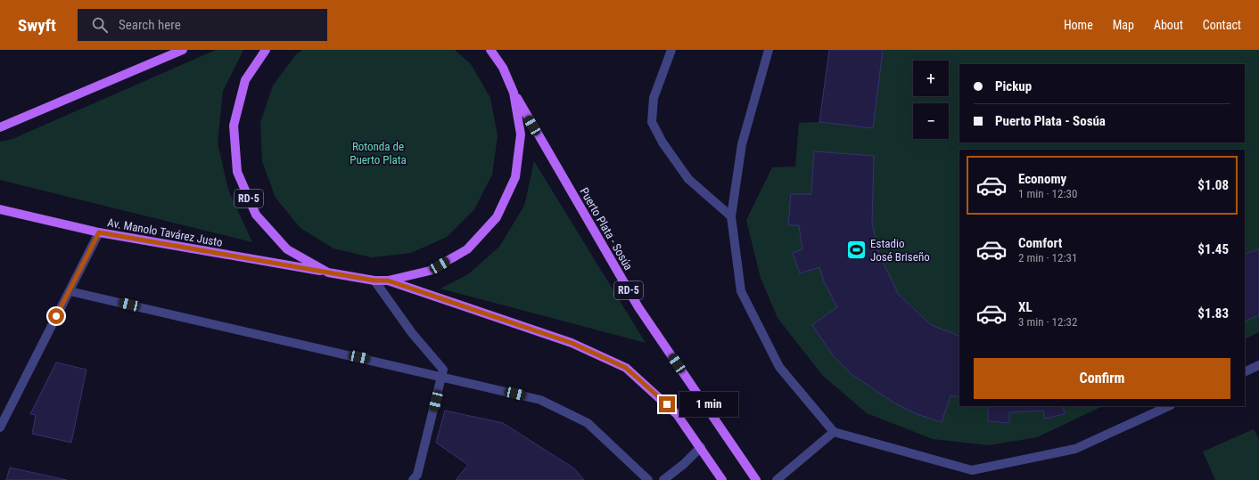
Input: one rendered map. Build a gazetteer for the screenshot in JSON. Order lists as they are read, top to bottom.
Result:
{
  "streets": {
    "main road": ["RD-5", "Puerto Plata - Sosúa", "Av. Manolo Tavárez Justo"]
  },
  "crossings": [
    ["RD-5", "Puerto Plata - Sosúa"],
    ["RD-5", "Av. Manolo Tavárez Justo"]
  ],
  "parks": ["Rotonda de Puerto Plata"],
  "places": {
    "sports": ["Estadio José Briseño"]
  },
  "page": {
    "header": "Swyft",
    "search": "Search here",
    "nav": [
      "Home",
      "Map",
      "About",
      "Contact"
    ],
    "map_buttons": ["+", "−"],
    "banner": ["Pickup", "Puerto Plata - Sosúa"],
    "list": [
      {
        "name": "Economy",
        "note": "1 min · 12:30",
        "value": "$1.08"
      },
      {
        "name": "Comfort",
        "note": "2 min · 12:31",
        "value": "$1.45"
      },
      {
        "name": "XL",
        "note": "3 min · 12:32",
        "value": "$1.83"
      }
    ],
    "buttons": "Confirm",
    "bubble": "1 min"
  }
}
